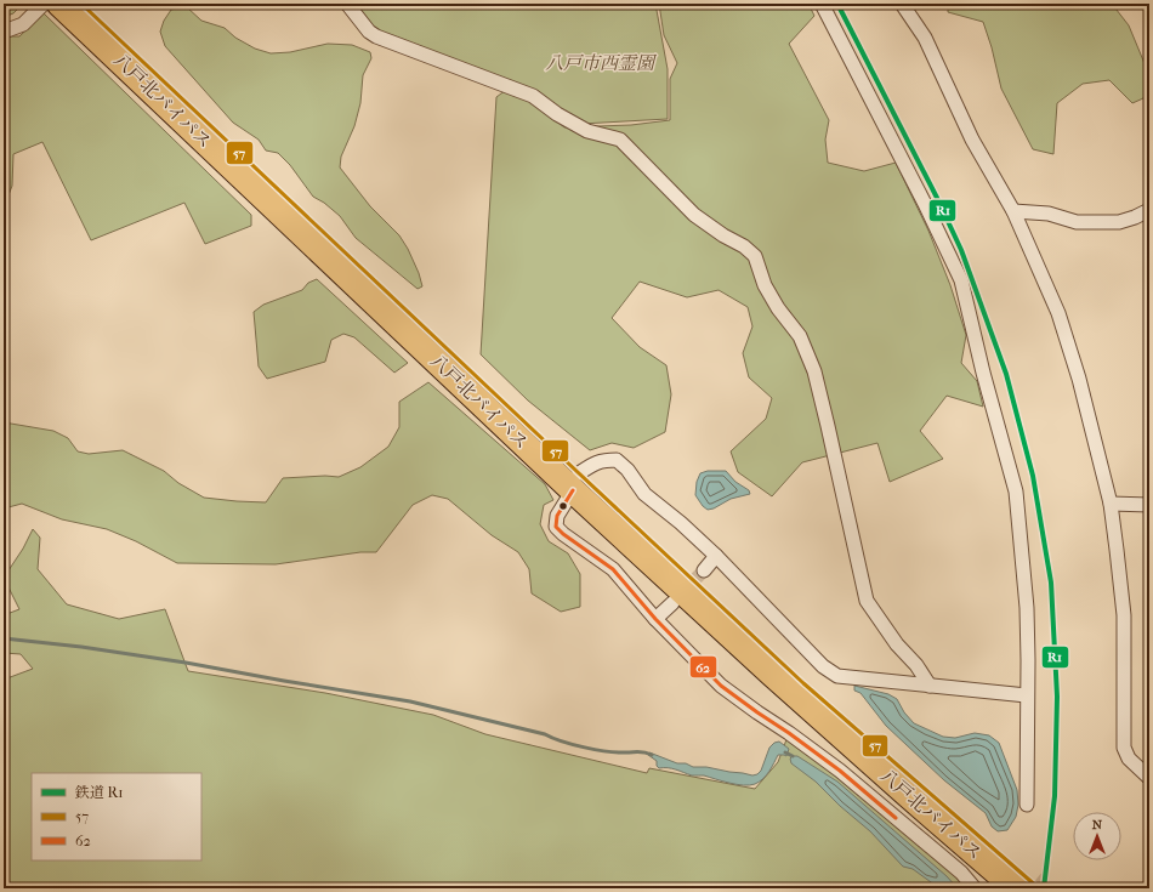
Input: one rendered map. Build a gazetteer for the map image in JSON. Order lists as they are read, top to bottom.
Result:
{
  "streets": {
    "highway": ["八戸北バイパス"]
  },
  "parks": ["八戸市西霊園"],
  "lines": ["rail line R1", "transit line 57", "transit line 62"],
  "legend": ["鉄道 R1", "57", "62"],
  "north": "top"
}
